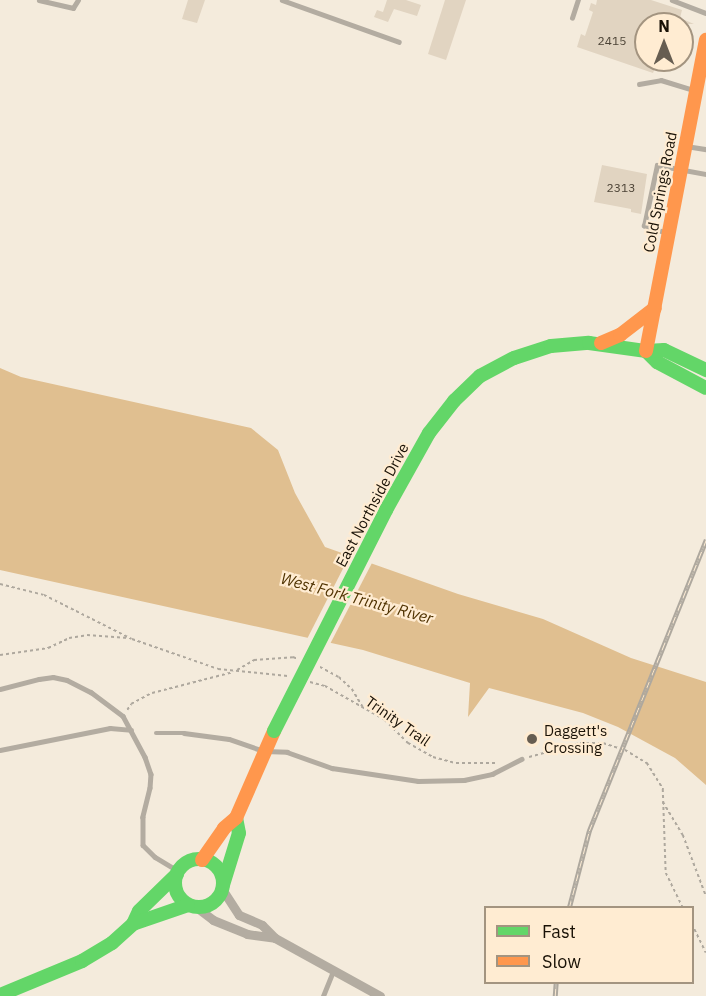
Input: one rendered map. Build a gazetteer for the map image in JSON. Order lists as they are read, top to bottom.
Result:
{
  "streets": {
    "street": ["Cold Springs Road", "East Northside Drive"],
    "path": ["Trinity Trail"]
  },
  "crossings": [
    ["Cold Springs Road", "East Northside Drive"]
  ],
  "water": ["West Fork Trinity River"],
  "places": ["Daggett's Crossing"],
  "house_numbers": ["2415", "2313"],
  "legend": ["Fast", "Slow"],
  "north": "top"
}
